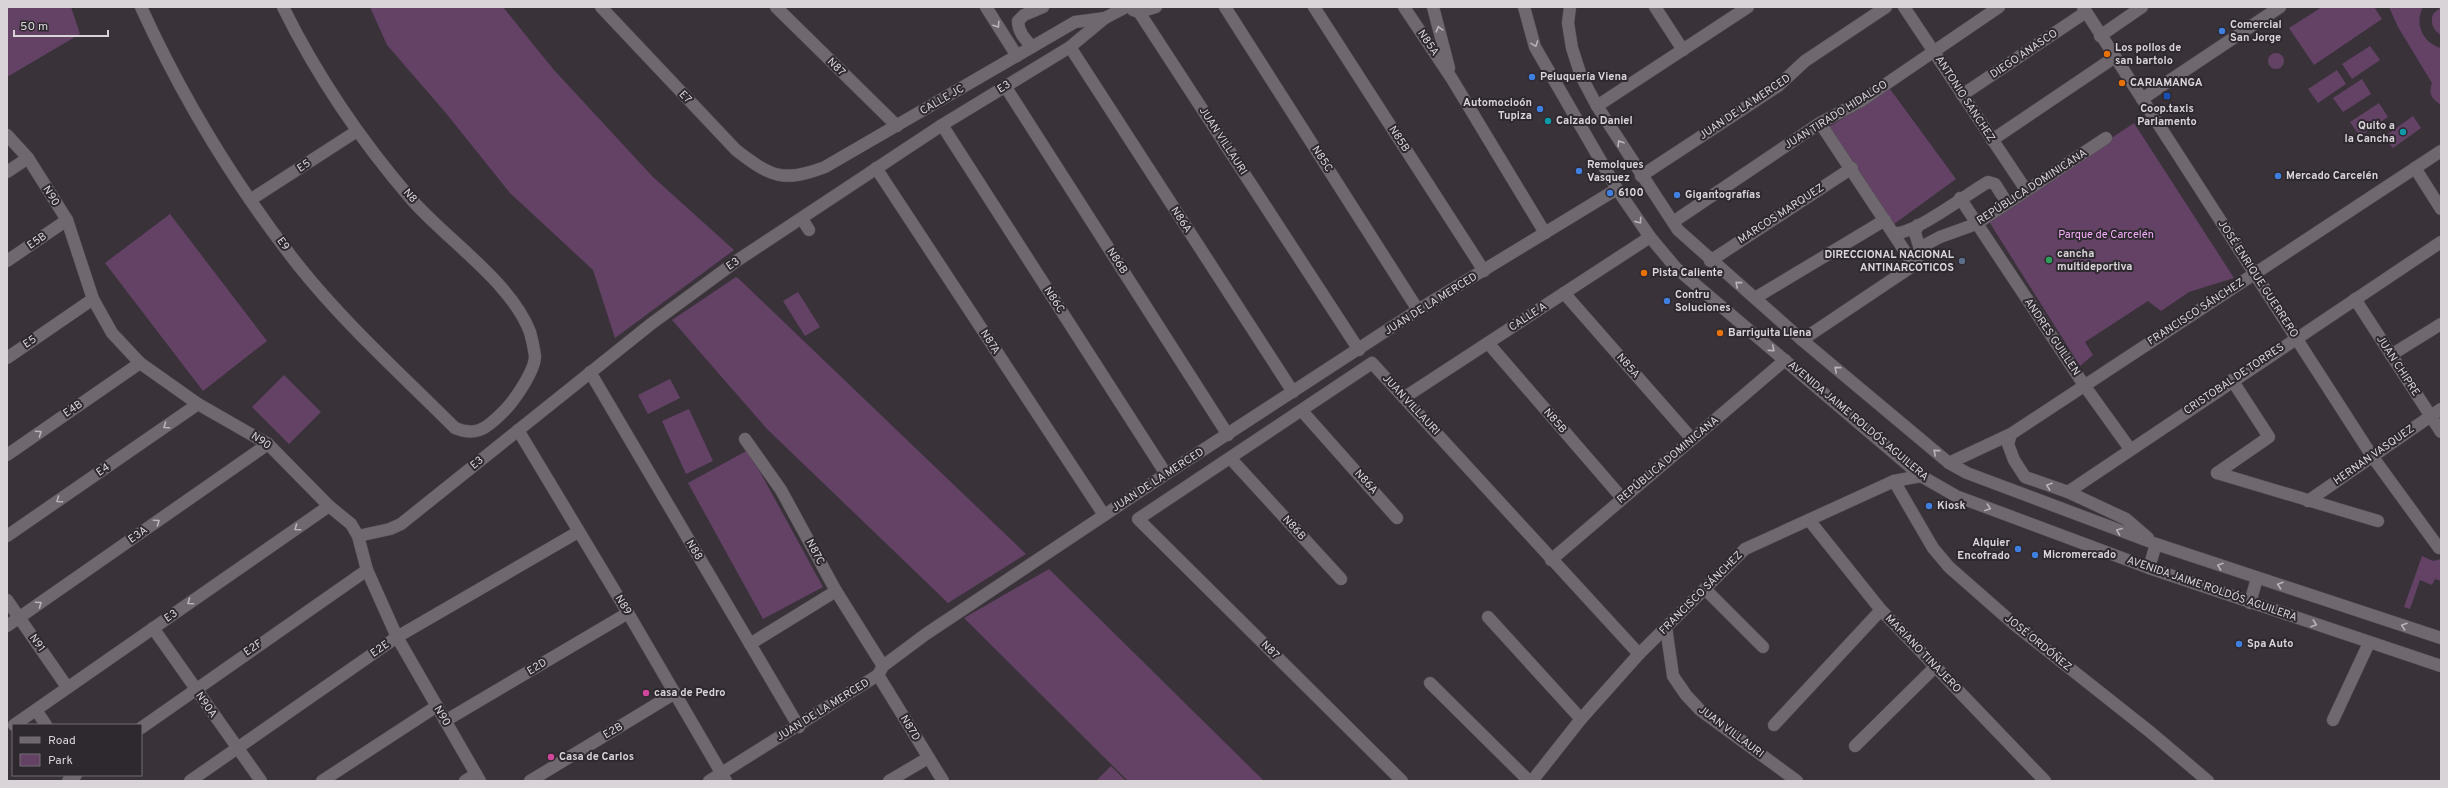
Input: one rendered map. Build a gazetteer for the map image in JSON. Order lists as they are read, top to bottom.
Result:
{
  "streets": {
    "street": [
      "N85A",
      "DIEGO ANASCO",
      "N87",
      "E3",
      "E7",
      "ANTONIO SANCHEZ",
      "CALLE JC",
      "JUAN DE LA MERCED",
      "JUAN TIRADO HIDALGO",
      "N85B",
      "JUAN VILLAURI",
      "N85C",
      "E5",
      "REPÚBLICA DOMINICANA",
      "N90",
      "N8",
      "MARCOS MARQUEZ",
      "N86A",
      "E5B",
      "E9",
      "N86B",
      "JOSÉ ENRIQUE GUERRERO",
      "N86C",
      "FRANCISCO SÁNCHEZ",
      "CALLE A",
      "ANDRES GUILLEN",
      "N87A",
      "JUAN CHIPRE",
      "CRISTOBAL DE TORRES",
      "E4B",
      "AVENIDA JAIME ROLDÓS AGUILERA",
      "HERNAN VASQUEZ",
      "E4",
      "E3A",
      "N88",
      "N87C",
      "N89",
      "N91",
      "JOSÉ ORDÓÑEZ",
      "E2F",
      "E2E",
      "MARIANO TINAJERO",
      "E2D",
      "N90A",
      "N87D",
      "E2B"
    ]
  },
  "crossings": [
    ["N85A", "JUAN DE LA MERCED"],
    ["N85A", "REPÚBLICA DOMINICANA"],
    ["N85A", "CALLE A"],
    ["DIEGO ANASCO", "ANTONIO SANCHEZ"],
    ["DIEGO ANASCO", "JOSÉ ENRIQUE GUERRERO"],
    ["N87", "CALLE JC"],
    ["N87", "JUAN VILLAURI"],
    ["E3", "CALLE JC"],
    ["E3", "N90"],
    ["E3", "N86A"],
    ["E3", "N86B"],
    ["E3", "N86C"],
    ["E3", "N87A"],
    ["E3", "N88"],
    ["E3", "N89"],
    ["E3", "N91"],
    ["E3", "N90A"],
    ["E7", "CALLE JC"],
    ["ANTONIO SANCHEZ", "JUAN TIRADO HIDALGO"],
    ["ANTONIO SANCHEZ", "REPÚBLICA DOMINICANA"],
    ["JUAN DE LA MERCED", "N85B"],
    ["JUAN DE LA MERCED", "JUAN VILLAURI"],
    ["JUAN DE LA MERCED", "N85C"],
    ["JUAN DE LA MERCED", "N86A"],
    ["JUAN DE LA MERCED", "N86B"],
    ["JUAN DE LA MERCED", "N86C"],
    ["JUAN DE LA MERCED", "N87A"],
    ["JUAN DE LA MERCED", "AVENIDA JAIME ROLDÓS AGUILERA"],
    ["JUAN DE LA MERCED", "N88"],
    ["JUAN DE LA MERCED", "N87C"],
    ["JUAN DE LA MERCED", "N89"],
    ["JUAN DE LA MERCED", "N87D"],
    ["N85B", "REPÚBLICA DOMINICANA"],
    ["N85B", "CALLE A"],
    ["JUAN VILLAURI", "REPÚBLICA DOMINICANA"],
    ["JUAN VILLAURI", "N86A"],
    ["JUAN VILLAURI", "N86B"],
    ["JUAN VILLAURI", "FRANCISCO SÁNCHEZ"],
    ["JUAN VILLAURI", "CALLE A"],
    ["E5", "N90"],
    ["E5", "N8"],
    ["E5", "E9"],
    ["REPÚBLICA DOMINICANA", "ANDRES GUILLEN"],
    ["REPÚBLICA DOMINICANA", "AVENIDA JAIME ROLDÓS AGUILERA"],
    ["N90", "E5B"],
    ["N90", "E4B"],
    ["N90", "E4"],
    ["N90", "E3A"],
    ["N90", "E2F"],
    ["N90", "E2E"],
    ["N90", "E2D"],
    ["N8", "E9"],
    ["JOSÉ ENRIQUE GUERRERO", "FRANCISCO SÁNCHEZ"],
    ["JOSÉ ENRIQUE GUERRERO", "CRISTOBAL DE TORRES"],
    ["JOSÉ ENRIQUE GUERRERO", "HERNAN VASQUEZ"],
    ["FRANCISCO SÁNCHEZ", "ANDRES GUILLEN"],
    ["FRANCISCO SÁNCHEZ", "AVENIDA JAIME ROLDÓS AGUILERA"],
    ["FRANCISCO SÁNCHEZ", "JOSÉ ORDÓÑEZ"],
    ["FRANCISCO SÁNCHEZ", "MARIANO TINAJERO"],
    ["CALLE A", "AVENIDA JAIME ROLDÓS AGUILERA"],
    ["ANDRES GUILLEN", "CRISTOBAL DE TORRES"],
    ["JUAN CHIPRE", "CRISTOBAL DE TORRES"],
    ["JUAN CHIPRE", "HERNAN VASQUEZ"],
    ["E3A", "N91"],
    ["N87C", "N87D"],
    ["N89", "E2E"],
    ["N89", "E2D"],
    ["N89", "E2B"],
    ["E2F", "N90A"],
    ["E2E", "N90A"]
  ],
  "one_way": ["E4B", "E4", "E3A"],
  "parks": ["Parque de Carcelén"],
  "places": {
    "other": [
      "Comercial San Jorge",
      "Los pollos de san bartolo",
      "Peluquería Viena",
      "CARIAMANGA",
      "Automocioón Tupiza",
      "Calzado Daniel",
      "Quito a la Cancha",
      "Remolques Vasquez",
      "Mercado Carcelén",
      "6100",
      "Gigantografías",
      "cancha multideportiva",
      "DIRECCIONAL NACIONAL ANTINARCOTICOS",
      "Pista Caliente",
      "Contru Soluciones",
      "Barriguita Llena",
      "Kiosk",
      "Alquier Encofrado",
      "Micromercado",
      "Spa Auto",
      "casa de Pedro",
      "Casa de Carlos"
    ],
    "transit": ["Coop.taxis Parlamento"]
  },
  "legend": ["Road", "Park"],
  "scale_bar": "50 m"
}
